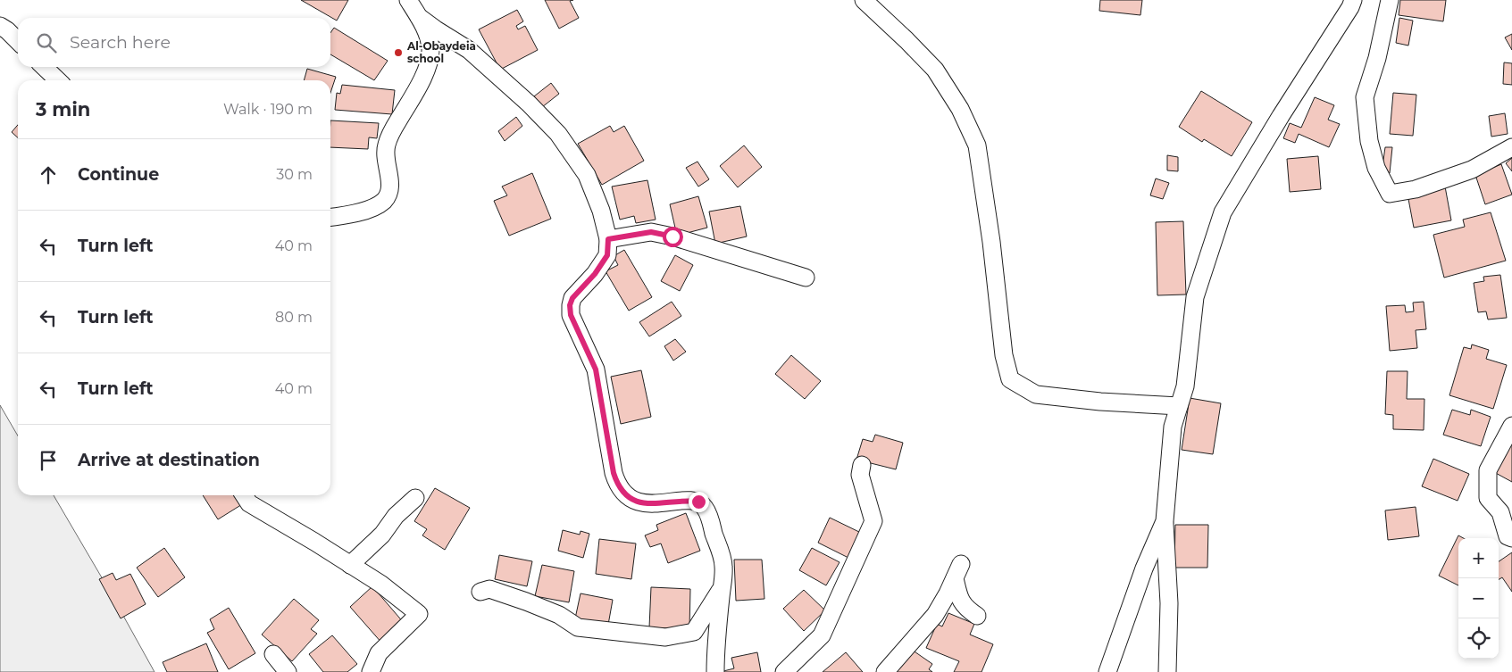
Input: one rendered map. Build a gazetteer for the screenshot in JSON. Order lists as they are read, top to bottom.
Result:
{
  "places": ["Al-Obaydeia school"],
  "page": {
    "search": "Search here",
    "heading": ["3 min", "Walk · 190 m"],
    "list": [
      ["Continue", "30 m"],
      ["Turn left", "40 m"],
      ["Turn left", "80 m"],
      ["Turn left", "40 m"],
      "Arrive at destination"
    ],
    "map_buttons": ["+", "−"]
  }
}
